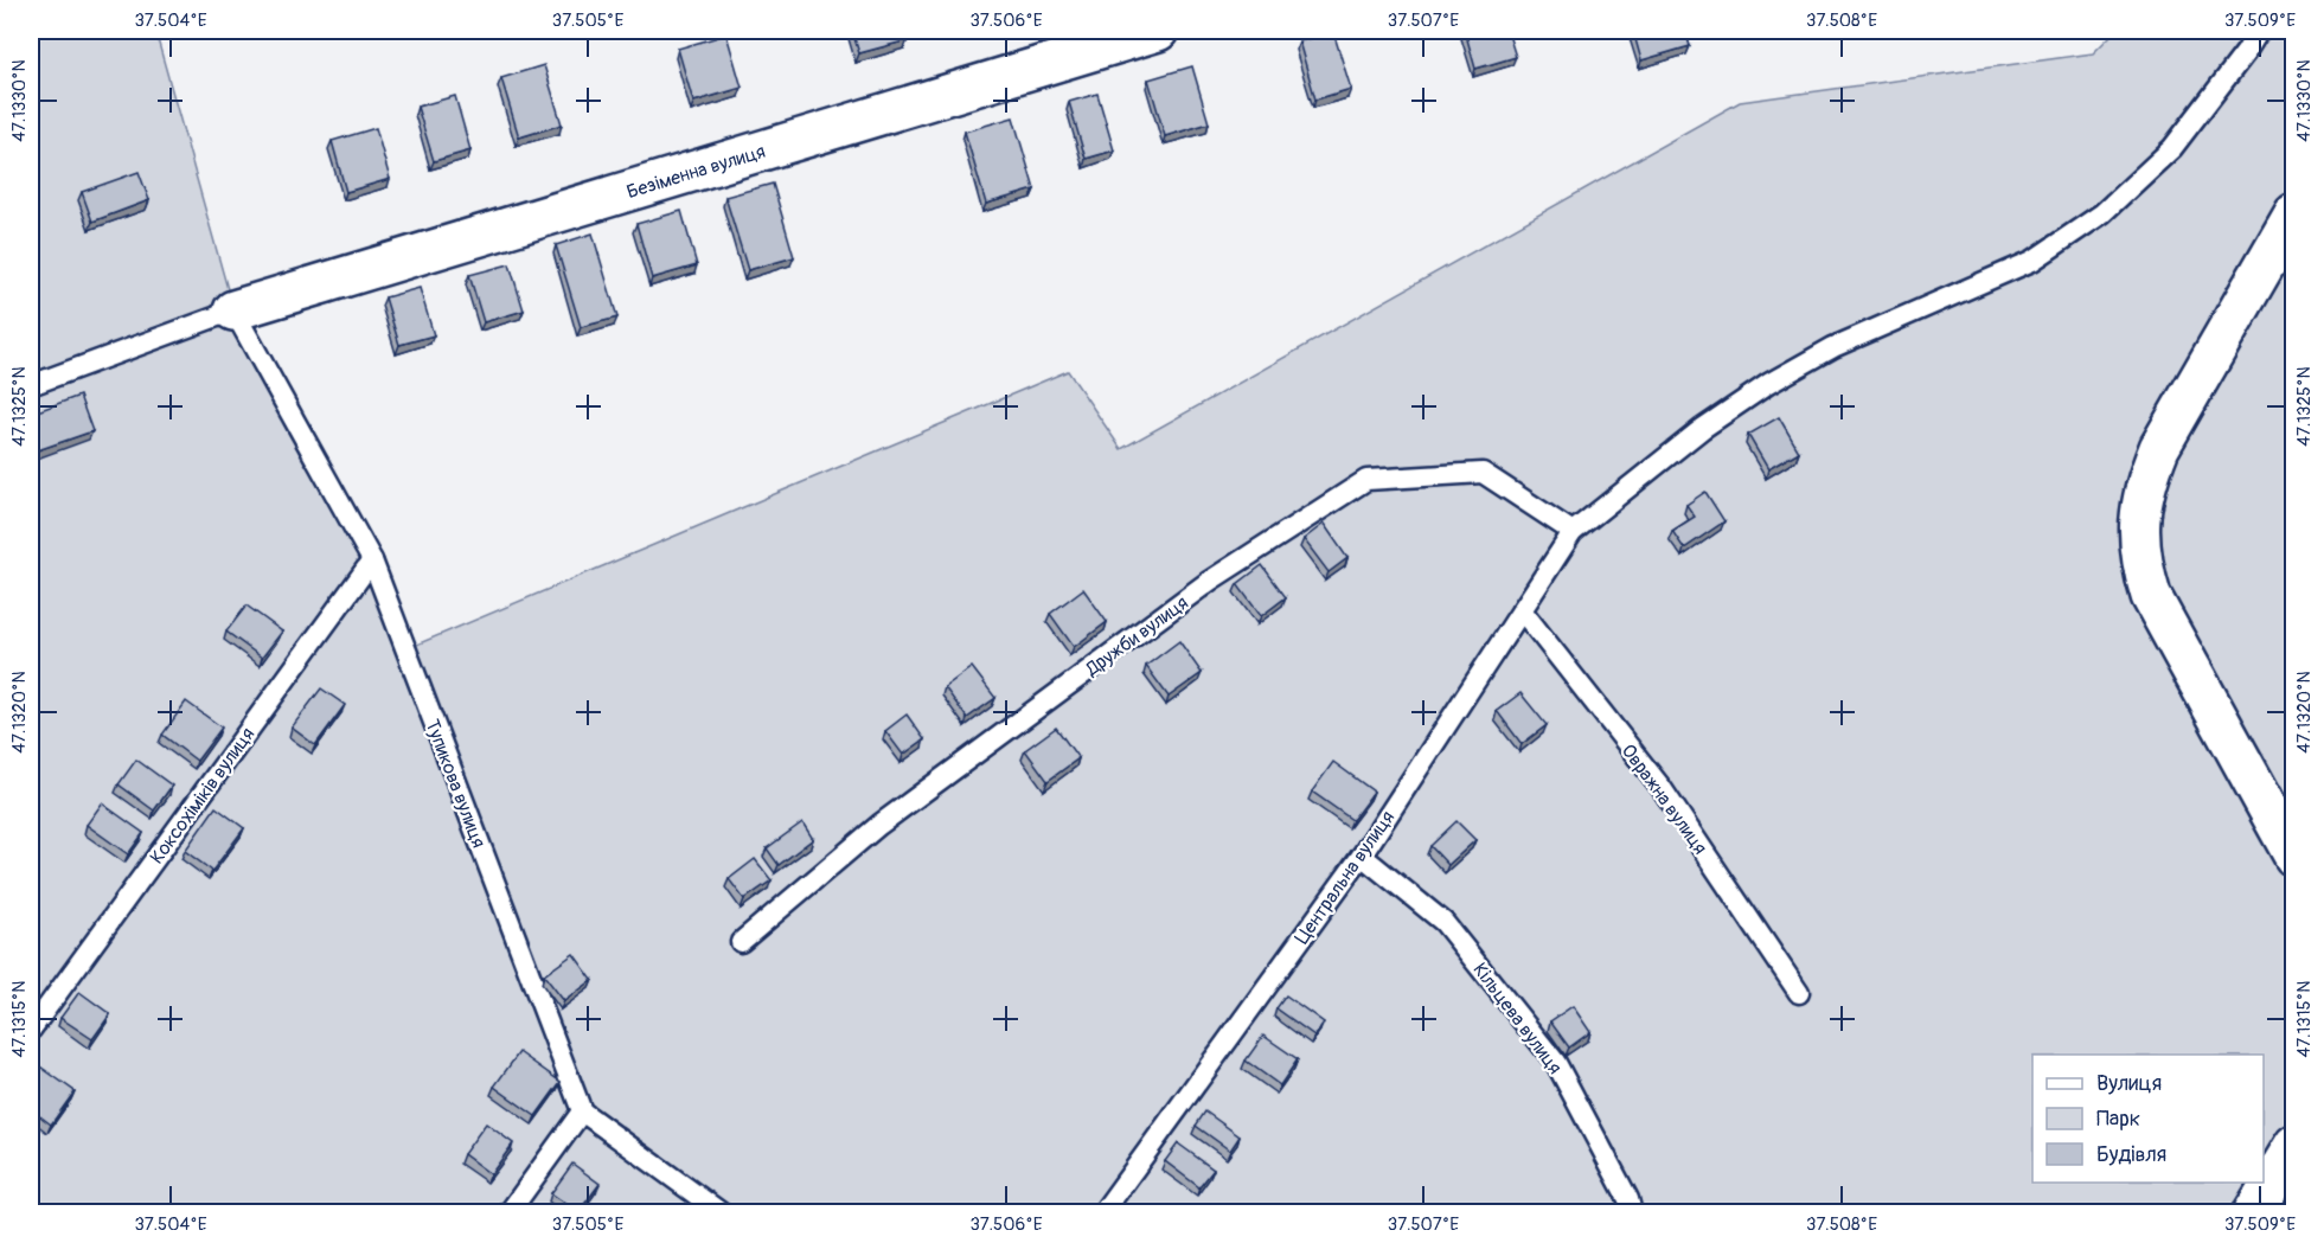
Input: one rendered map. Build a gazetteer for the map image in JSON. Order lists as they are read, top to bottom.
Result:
{
  "streets": {
    "street": ["Безіменна вулиця"],
    "lane": [
      "Дружби вулиця",
      "Тупикова вулиця",
      "Коксохіміків вулиця",
      "Овражна вулиця",
      "Центральна вулиця",
      "Кільцева вулиця"
    ]
  },
  "crossings": [
    ["Безіменна вулиця", "Тупикова вулиця"],
    ["Дружби вулиця", "Центральна вулиця"],
    ["Тупикова вулиця", "Коксохіміків вулиця"],
    ["Овражна вулиця", "Центральна вулиця"],
    ["Центральна вулиця", "Кільцева вулиця"]
  ],
  "legend": ["Вулиця", "Парк", "Будівля"],
  "coordinates": [
    "37.504°E",
    "37.505°E",
    "37.506°E",
    "37.507°E",
    "37.508°E",
    "37.509°E",
    "47.1330°N",
    "47.1325°N",
    "47.1320°N",
    "47.1315°N"
  ]
}
